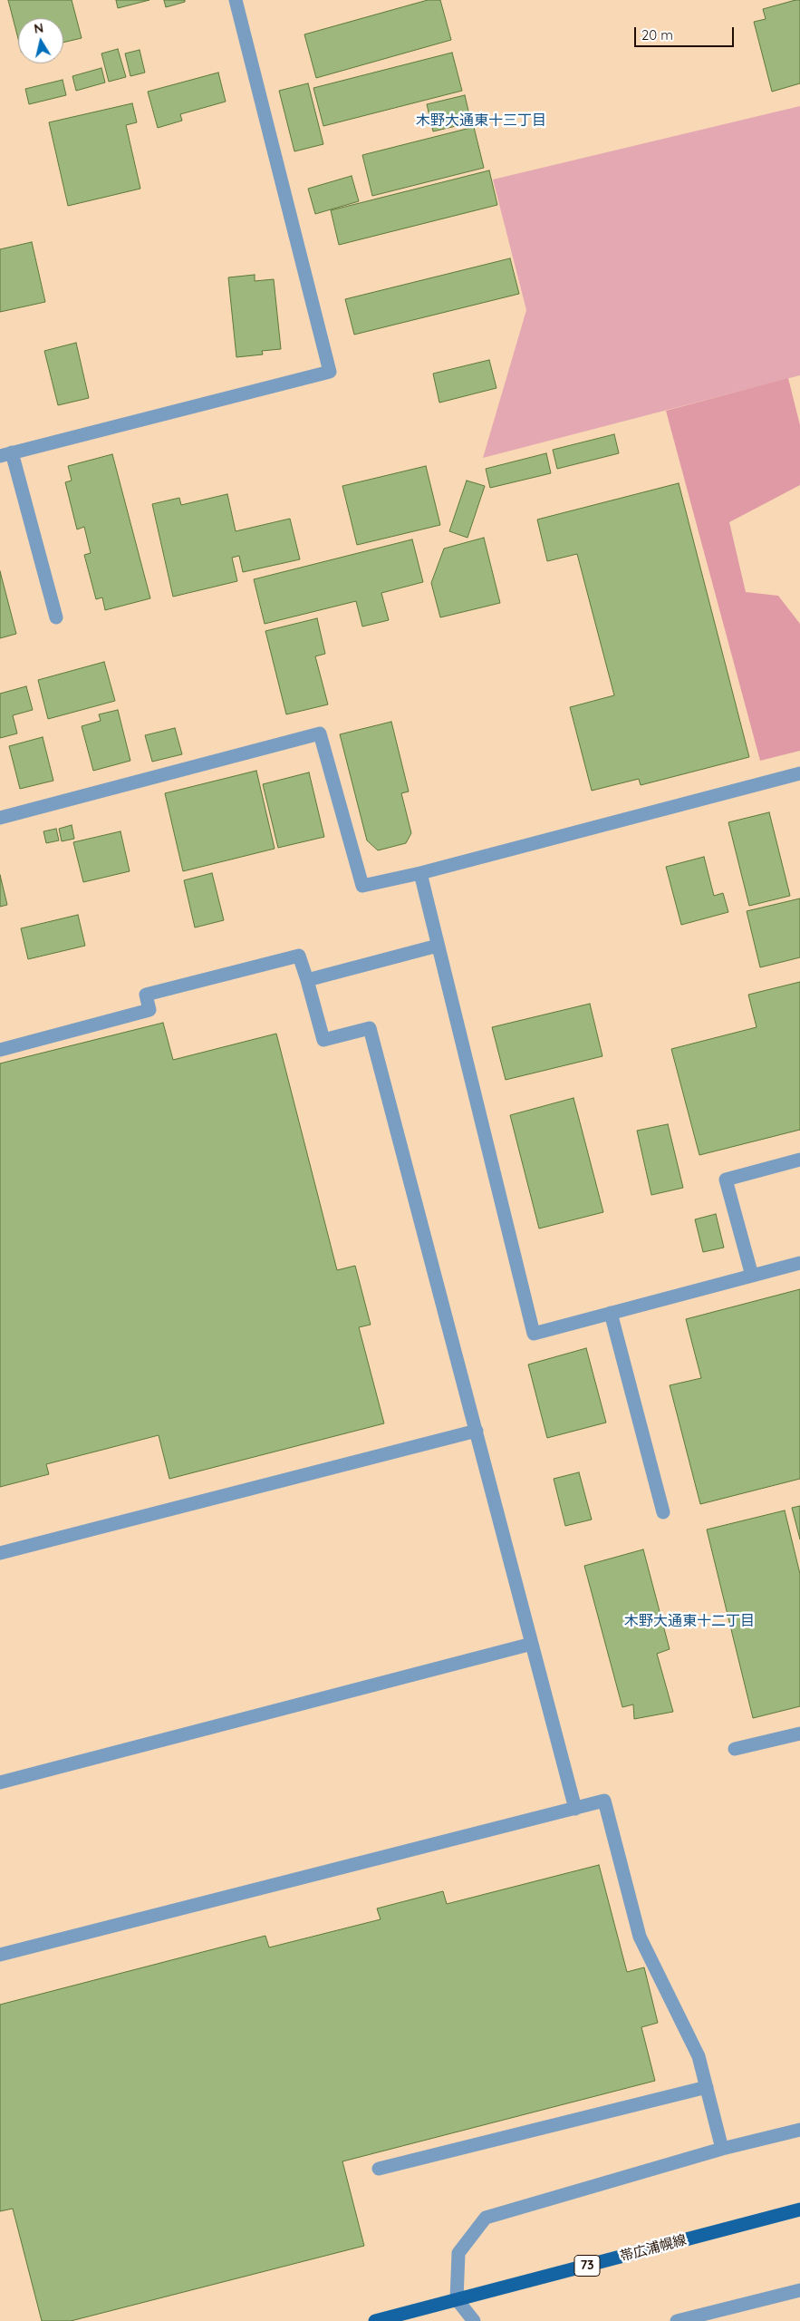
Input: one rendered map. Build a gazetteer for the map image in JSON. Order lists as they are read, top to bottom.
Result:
{
  "streets": {
    "main road": ["帯広浦幌線", "73"]
  },
  "districts": ["木野大通東十三丁目", "木野大通東十二丁目"],
  "scale_bar": "20 m",
  "north": "top"
}
